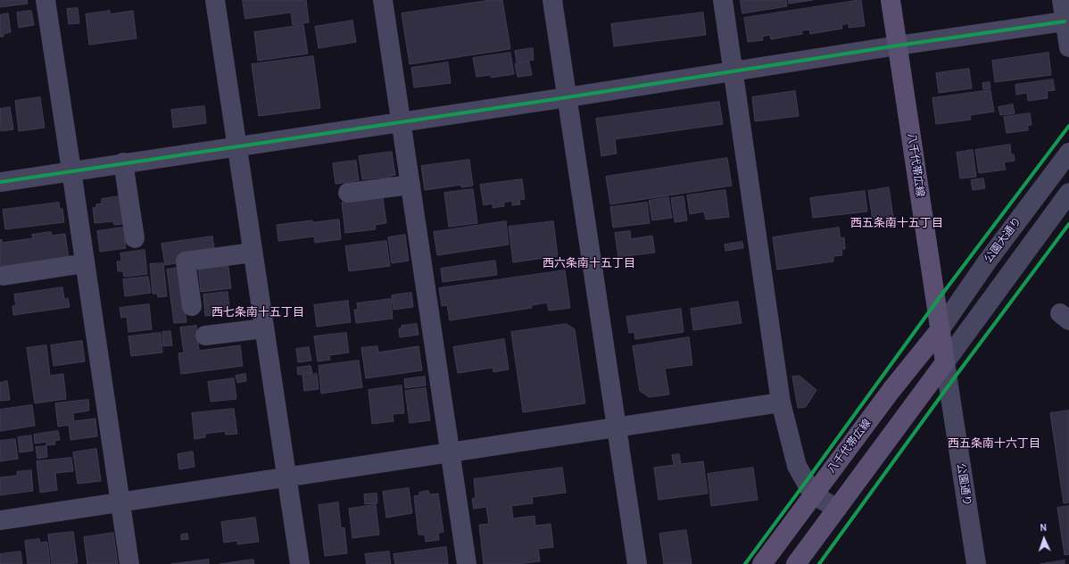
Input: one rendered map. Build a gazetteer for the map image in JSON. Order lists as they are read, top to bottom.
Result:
{
  "streets": {
    "main road": ["八千代帯広線"],
    "street": ["公園大通り", "公園通り"]
  },
  "crossings": [
    ["八千代帯広線", "公園大通り"],
    ["八千代帯広線", "公園通り"]
  ],
  "districts": [
    "西五条南十五丁目",
    "西六条南十五丁目",
    "西七条南十五丁目",
    "西五条南十六丁目"
  ],
  "north": "top"
}
